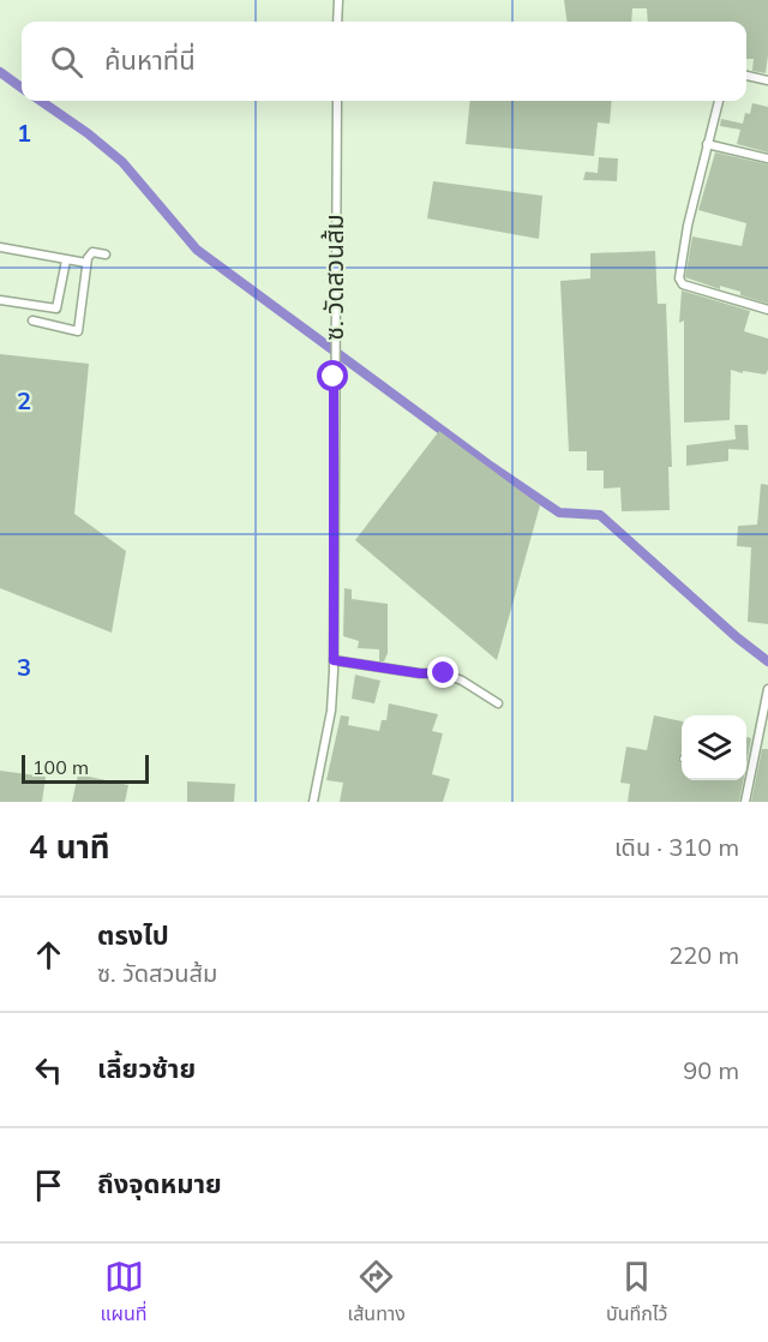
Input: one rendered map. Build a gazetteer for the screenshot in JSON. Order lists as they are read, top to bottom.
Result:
{
  "streets": {
    "street": ["ซ. วัดสวนส้ม"]
  },
  "scale_bar": "100 m",
  "page": {
    "search": "ค้นหาที่นี่",
    "scale": "100 m",
    "heading": ["4 นาที", "เดิน · 310 m"],
    "list": [
      ["ตรงไป", "ซ. วัดสวนส้ม", "220 m"],
      ["เลี้ยวซ้าย", "90 m"],
      "ถึงจุดหมาย"
    ],
    "nav": ["แผนที่", "เส้นทาง", "บันทึกไว้"]
  },
  "grid": {
    "rows": ["1", "2", "3"]
  }
}
